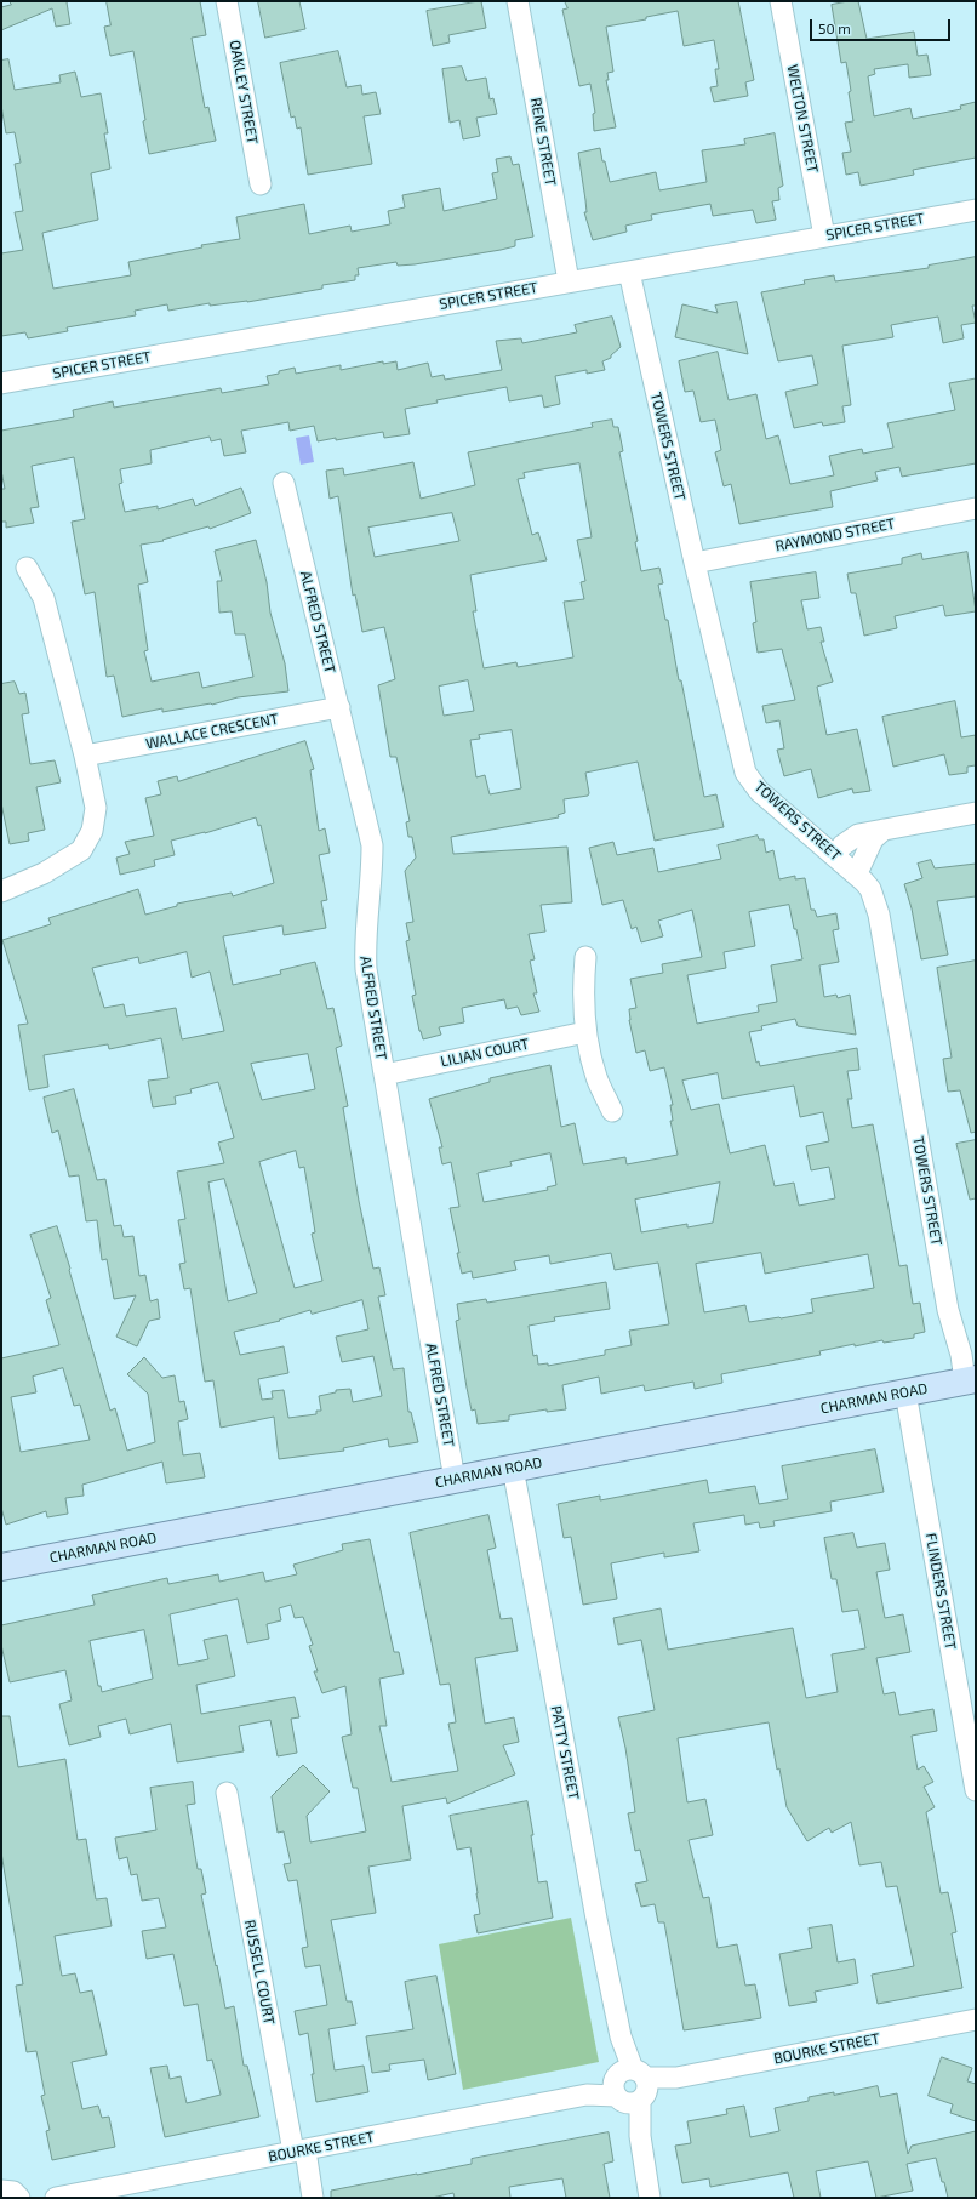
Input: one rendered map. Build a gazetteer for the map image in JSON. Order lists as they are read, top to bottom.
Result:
{
  "streets": {
    "main road": ["CHARMAN ROAD"],
    "street": [
      "OAKLEY STREET",
      "WELTON STREET",
      "RENE STREET",
      "SPICER STREET",
      "TOWERS STREET",
      "RAYMOND STREET",
      "ALFRED STREET",
      "WALLACE CRESCENT",
      "LILIAN COURT",
      "FLINDERS STREET",
      "PATTY STREET",
      "RUSSELL COURT",
      "BOURKE STREET"
    ]
  },
  "crossings": [
    ["WELTON STREET", "SPICER STREET"],
    ["RENE STREET", "SPICER STREET"],
    ["SPICER STREET", "TOWERS STREET"],
    ["TOWERS STREET", "RAYMOND STREET"],
    ["TOWERS STREET", "CHARMAN ROAD"],
    ["ALFRED STREET", "WALLACE CRESCENT"],
    ["ALFRED STREET", "LILIAN COURT"],
    ["ALFRED STREET", "CHARMAN ROAD"],
    ["CHARMAN ROAD", "FLINDERS STREET"],
    ["CHARMAN ROAD", "PATTY STREET"],
    ["PATTY STREET", "BOURKE STREET"],
    ["RUSSELL COURT", "BOURKE STREET"]
  ],
  "scale_bar": "50 m"
}
